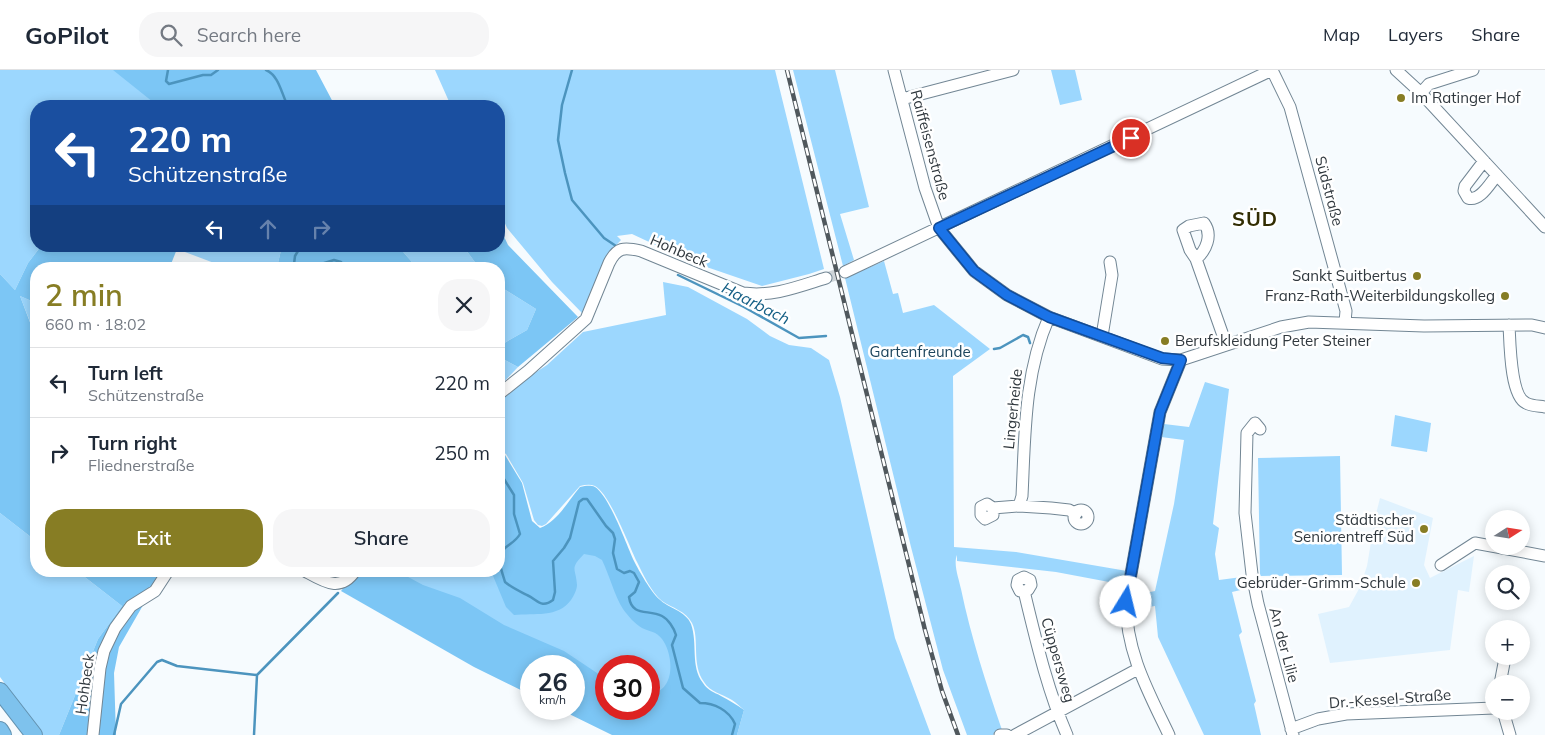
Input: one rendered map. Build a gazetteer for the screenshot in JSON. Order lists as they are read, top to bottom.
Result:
{
  "streets": {
    "street": [
      "Raiffeisenstraße",
      "Südstraße",
      "Hohbeck",
      "Lingerheide",
      "An der Lilie",
      "Cüppersweg",
      "Dr.-Kessel-Straße"
    ]
  },
  "crossings": [
    ["Raiffeisenstraße", "Lingerheide"],
    ["An der Lilie", "Dr.-Kessel-Straße"]
  ],
  "districts": ["SÜD"],
  "water": ["Haarbach"],
  "parks": ["Gartenfreunde"],
  "places": [
    "Im Ratinger Hof",
    "Sankt Suitbertus",
    "Franz-Rath-Weiterbildungskolleg",
    "Berufskleidung Peter Steiner",
    "Städtischer Seniorentreff Süd",
    "Gebrüder-Grimm-Schule"
  ],
  "north": "right",
  "page": {
    "header": "GoPilot",
    "search": "Search here",
    "nav": ["Map", "Layers", "Share"],
    "turn": ["220 m", "Schützenstraße"],
    "heading": ["2 min", "660 m · 18:02"],
    "list": [
      {
        "name": "Turn left",
        "note": "Schützenstraße",
        "value": "220 m"
      },
      {
        "name": "Turn right",
        "note": "Fliednerstraße",
        "value": "250 m"
      }
    ],
    "buttons": ["Exit", "Share"],
    "map_buttons": ["+", "−"],
    "speed": "26 km/h",
    "limit": "30"
  }
}
